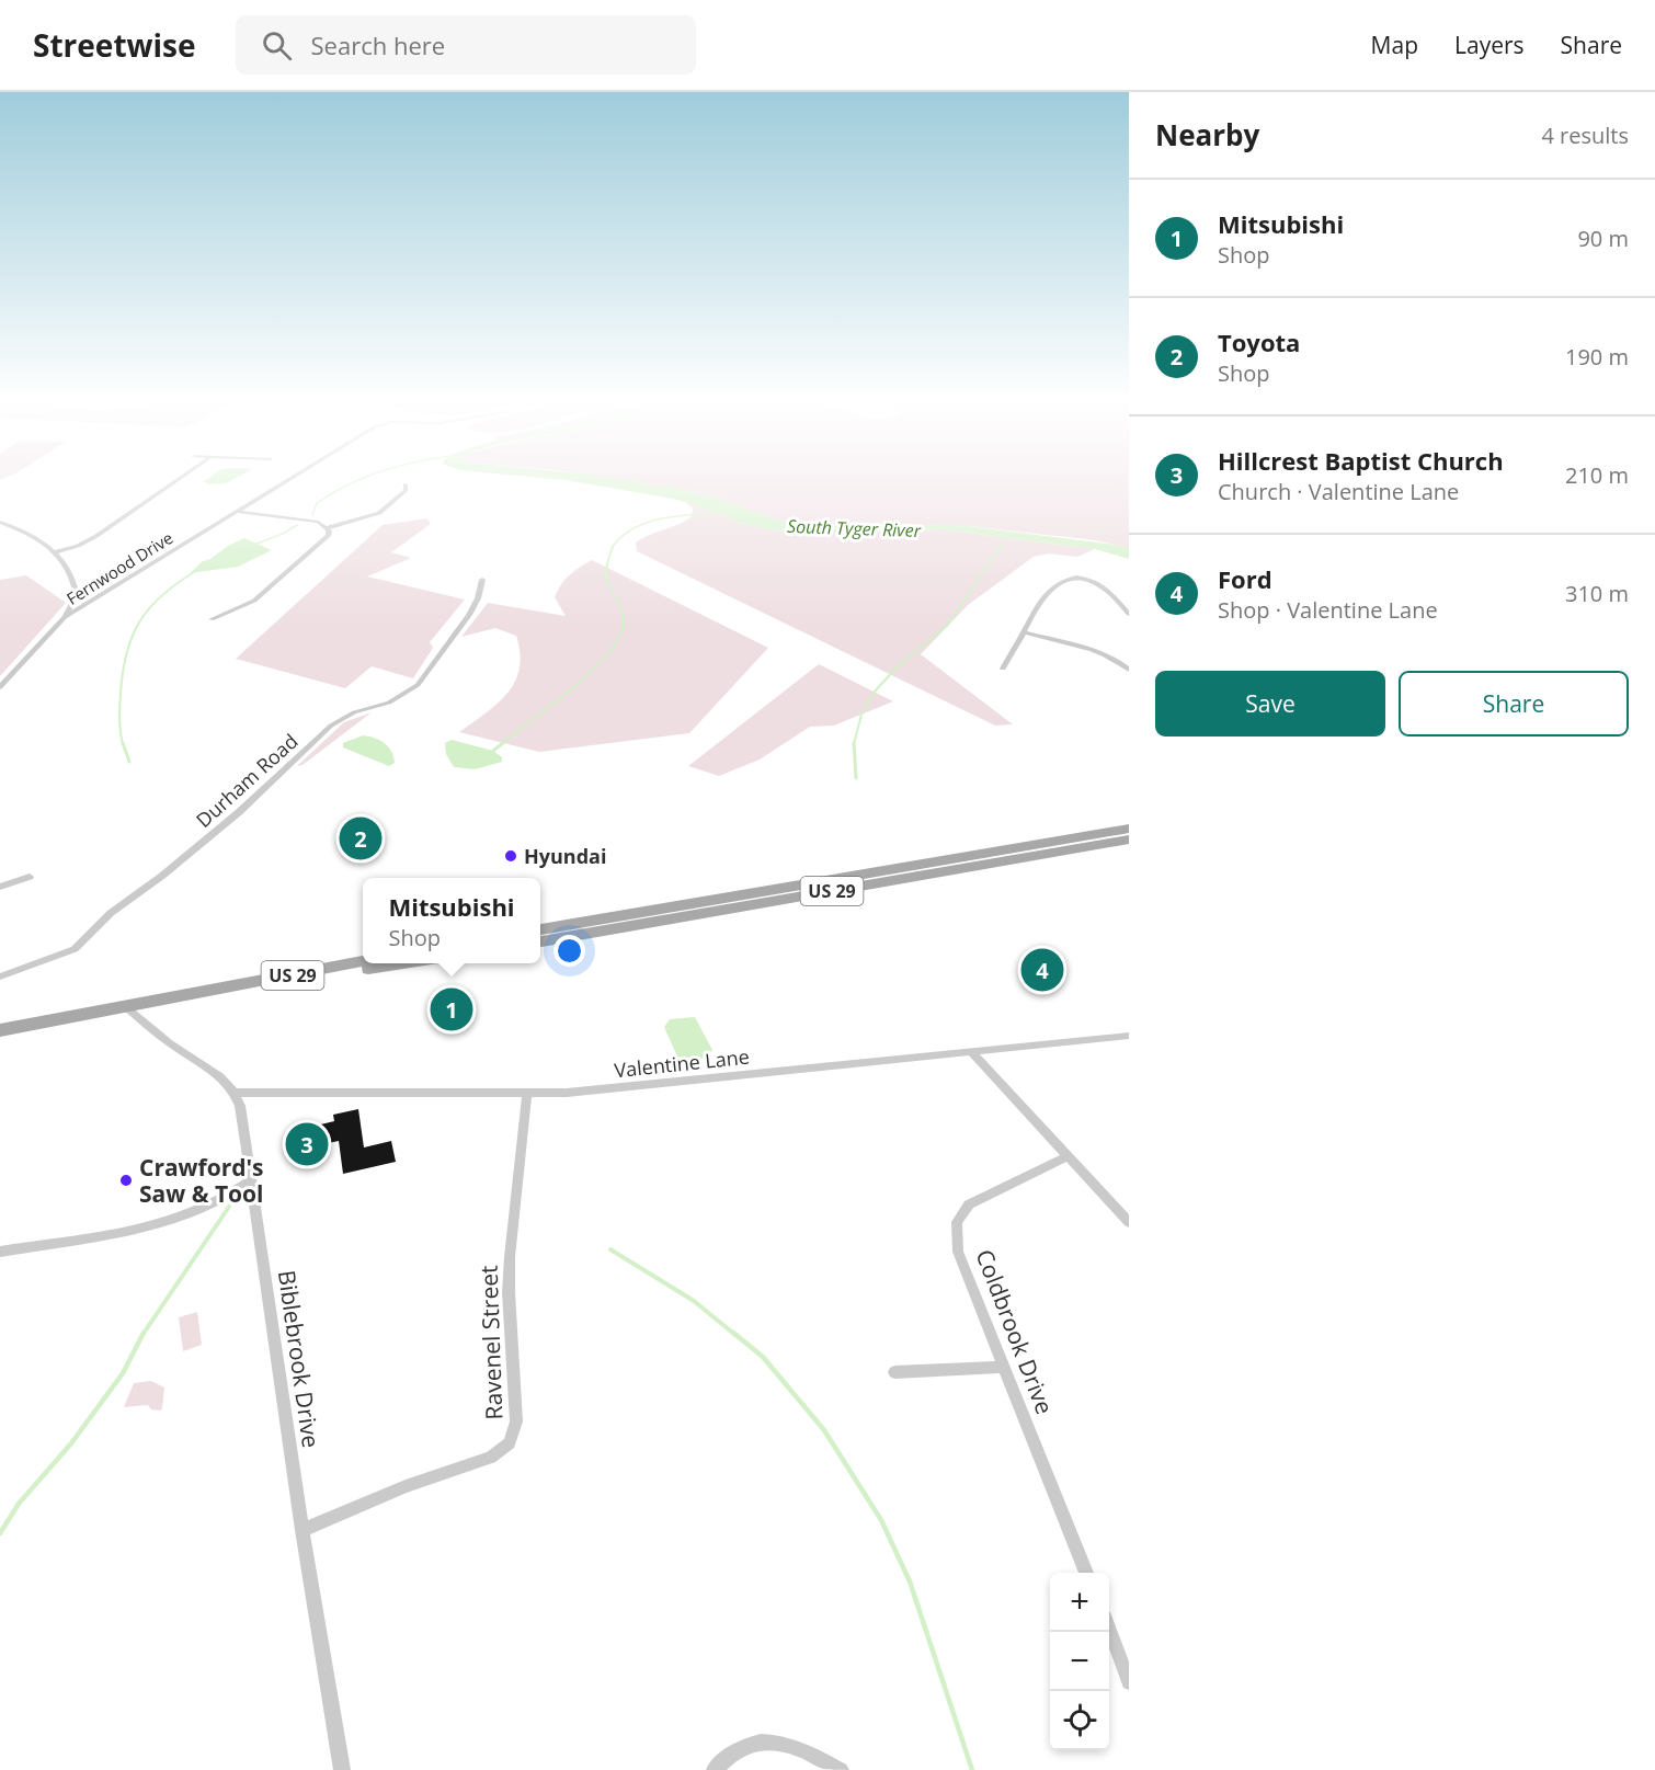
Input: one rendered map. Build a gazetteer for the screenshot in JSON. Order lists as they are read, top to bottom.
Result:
{
  "streets": {
    "main road": ["US 29"],
    "street": [
      "Fernwood Drive",
      "Durham Road",
      "Valentine Lane",
      "Coldbrook Drive",
      "Ravenel Street",
      "Biblebrook Drive"
    ]
  },
  "crossings": [
    ["Valentine Lane", "Ravenel Street"],
    ["Valentine Lane", "Biblebrook Drive"],
    ["Ravenel Street", "Biblebrook Drive"]
  ],
  "water": ["South Tyger River"],
  "places": ["Hyundai", "Crawford's Saw & Tool"],
  "page": {
    "header": "Streetwise",
    "search": "Search here",
    "nav": ["Map", "Layers", "Share"],
    "heading": ["Nearby", "4 results"],
    "list": [
      {
        "mark": "1",
        "name": "Mitsubishi",
        "note": "Shop",
        "value": "90 m"
      },
      {
        "mark": "2",
        "name": "Toyota",
        "note": "Shop",
        "value": "190 m"
      },
      {
        "mark": "3",
        "name": "Hillcrest Baptist Church",
        "note": "Church · Valentine Lane",
        "value": "210 m"
      },
      {
        "mark": "4",
        "name": "Ford",
        "note": "Shop · Valentine Lane",
        "value": "310 m"
      }
    ],
    "buttons": ["Save", "Share"],
    "pins": [
      "2",
      "4",
      "1",
      "3"
    ],
    "popup": ["Mitsubishi", "Shop"],
    "map_buttons": ["+", "−"]
  }
}
